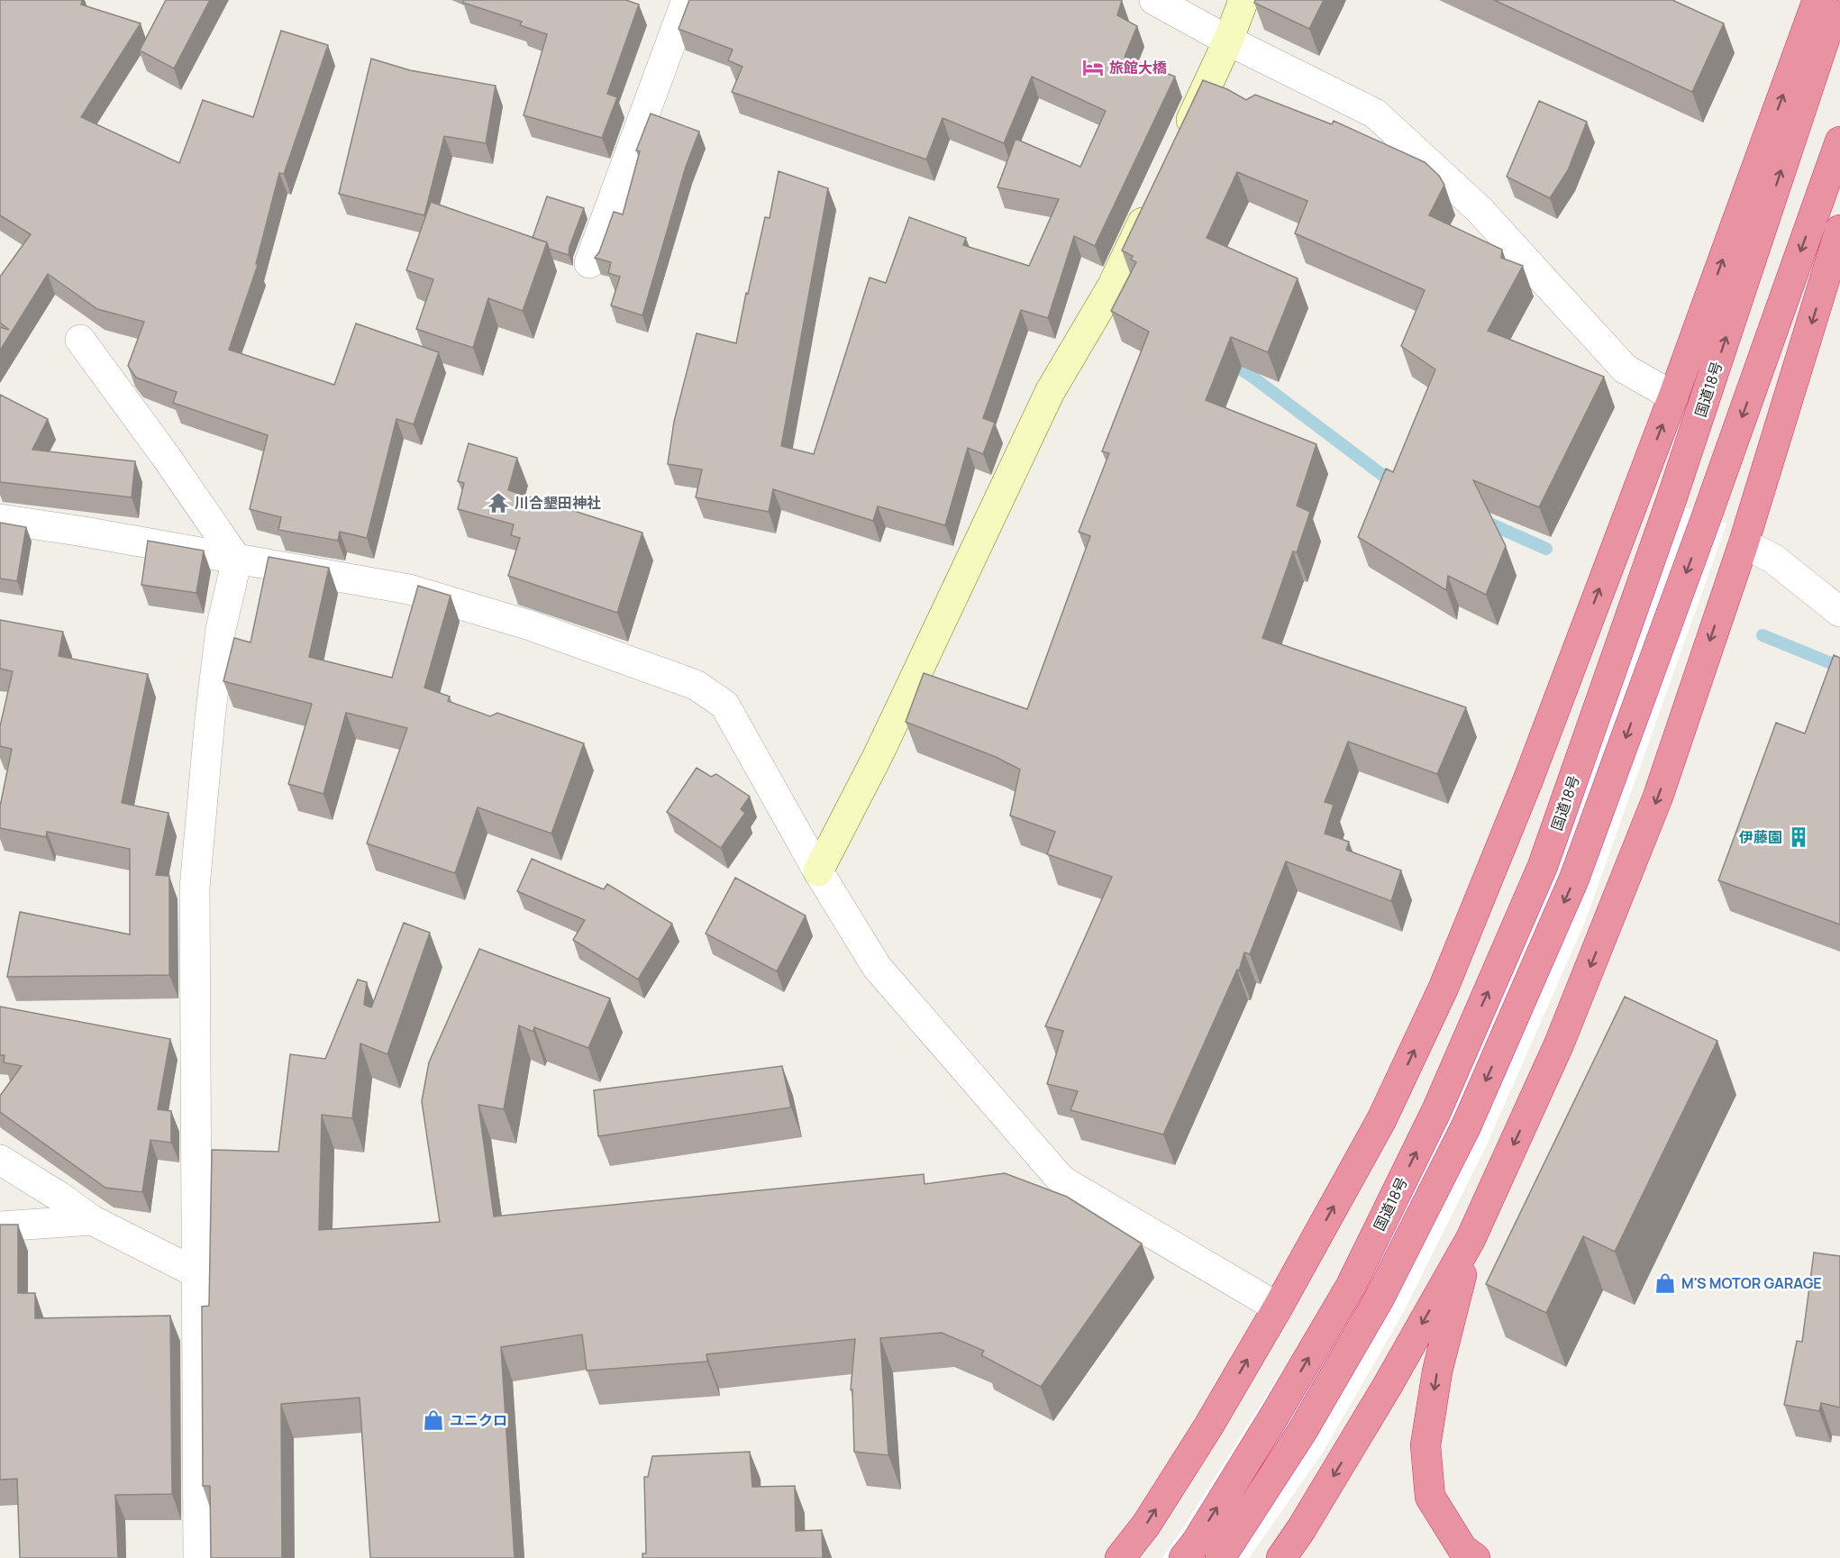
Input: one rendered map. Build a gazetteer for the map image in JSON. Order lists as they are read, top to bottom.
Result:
{
  "streets": {
    "highway": ["国道18号"]
  },
  "places": {
    "hotel": ["旅館大橋"],
    "temple": ["川合墾田神社"],
    "building": ["伊藤園"],
    "shop": ["M'S MOTOR GARAGE", "ユニクロ"]
  }
}
